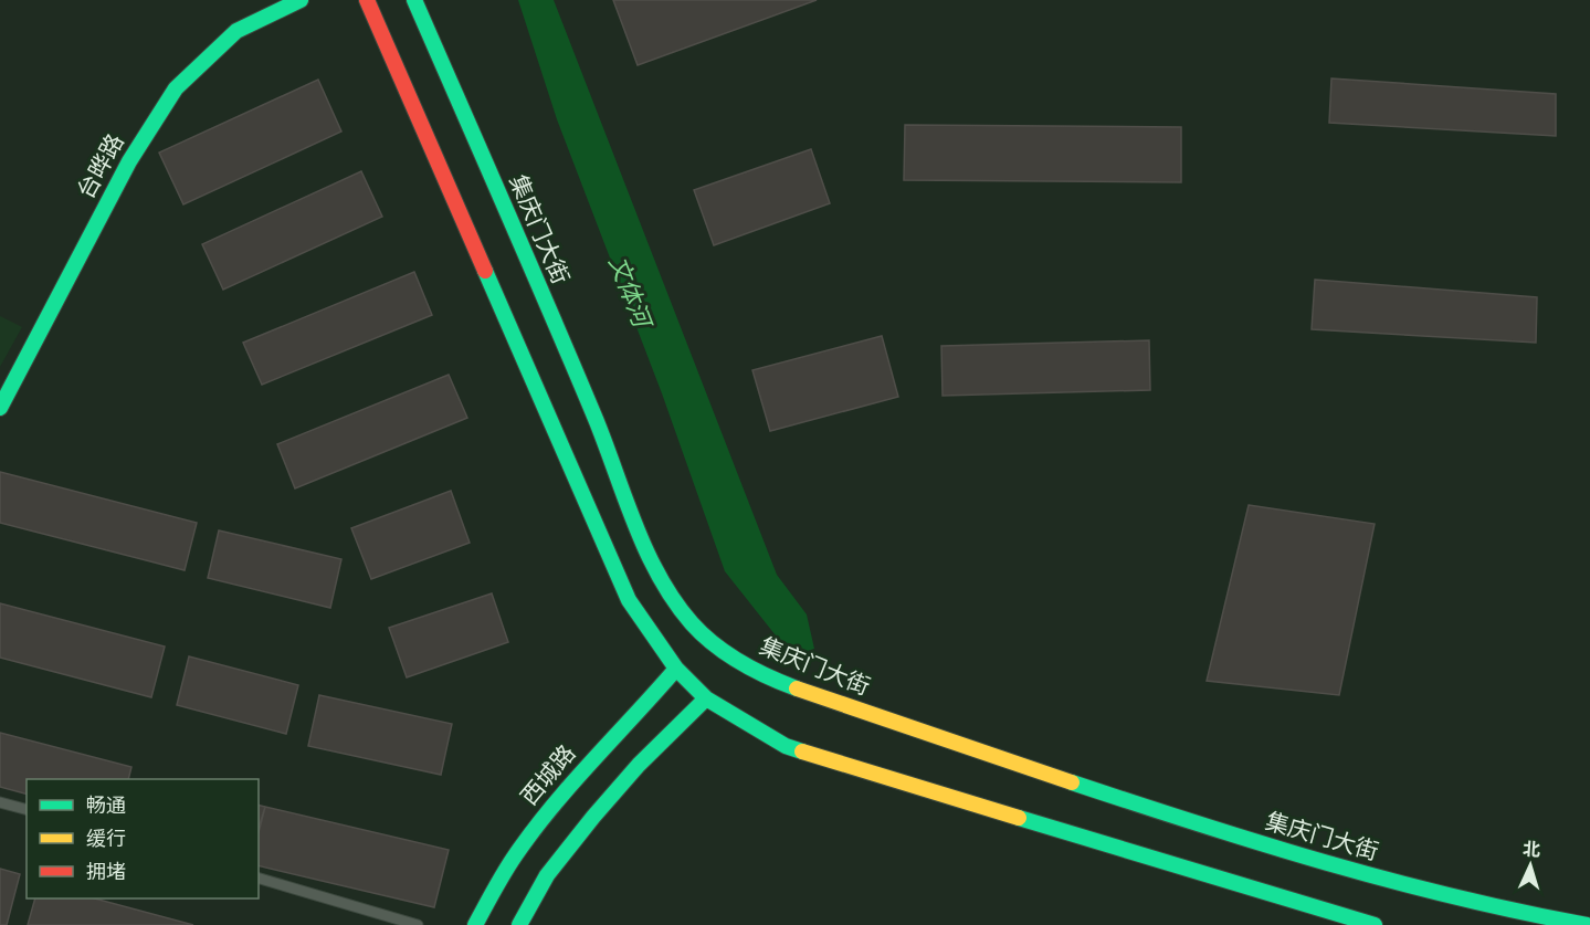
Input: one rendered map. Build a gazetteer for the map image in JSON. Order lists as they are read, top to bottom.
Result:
{
  "streets": {
    "main road": ["台晔路", "集庆门大街", "西城路"]
  },
  "water": ["文体河"],
  "legend": ["畅通", "缓行", "拥堵"],
  "north": "top"
}
